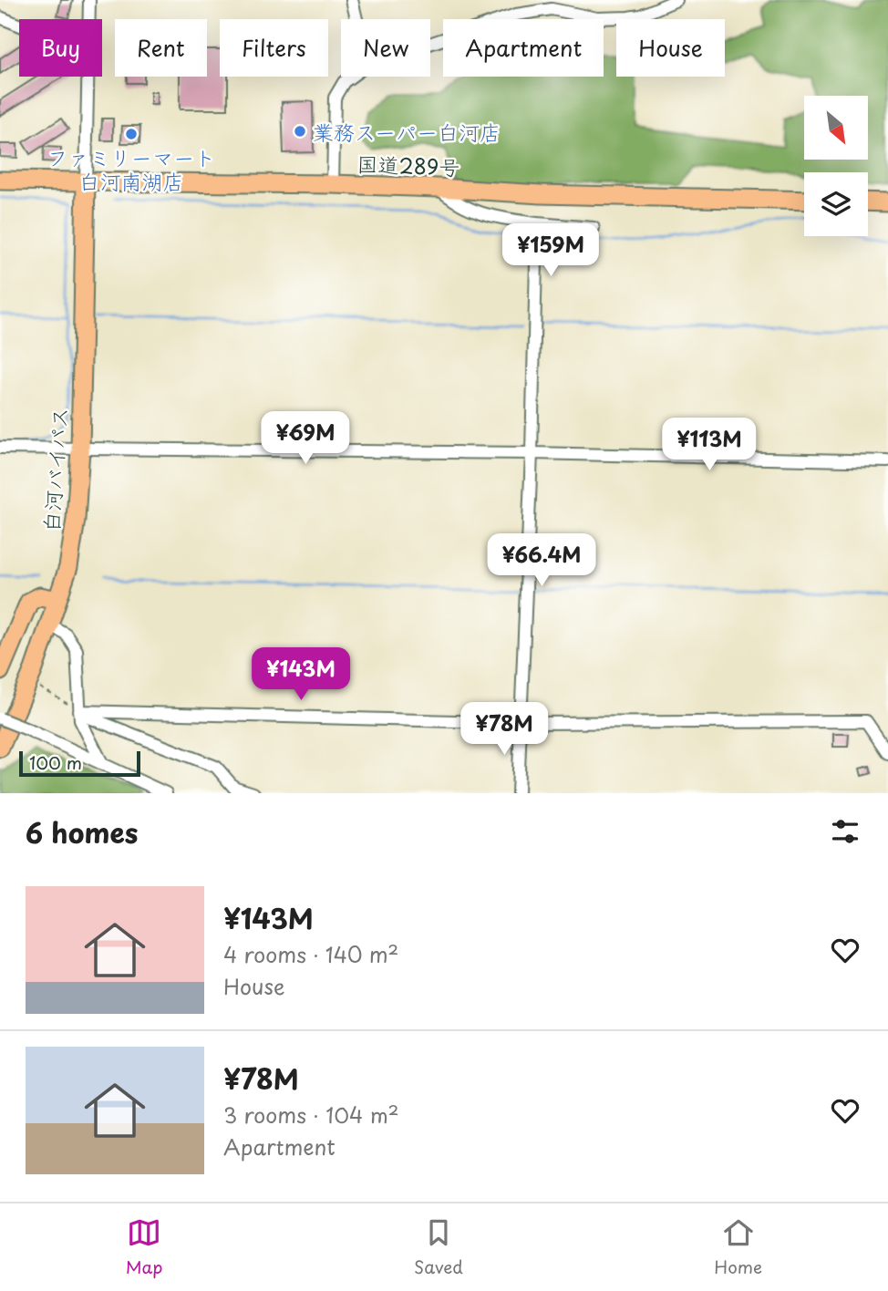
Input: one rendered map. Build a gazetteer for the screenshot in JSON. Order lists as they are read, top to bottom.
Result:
{
  "streets": {
    "highway": ["国道289号", "白河バイパス"]
  },
  "crossings": [
    ["国道289号", "白河バイパス"]
  ],
  "places": ["業務スーパー白河店", "ファミリーマート 白河南湖店"],
  "scale_bar": "100 m",
  "north": "bottom right",
  "page": {
    "chip": [
      "Buy",
      "Rent",
      "Filters",
      "New",
      "Apartment",
      "House"
    ],
    "price": [
      "¥159M",
      "¥69M",
      "¥113M",
      "¥66.4M",
      "¥143M",
      "¥78M"
    ],
    "scale": "100 m",
    "heading": "6 homes",
    "list": [
      {
        "name": "¥143M",
        "note": "4 rooms · 140 m² · House"
      },
      {
        "name": "¥78M",
        "note": "3 rooms · 104 m² · Apartment"
      }
    ],
    "tabs": ["Map", "Saved", "Home"]
  }
}
